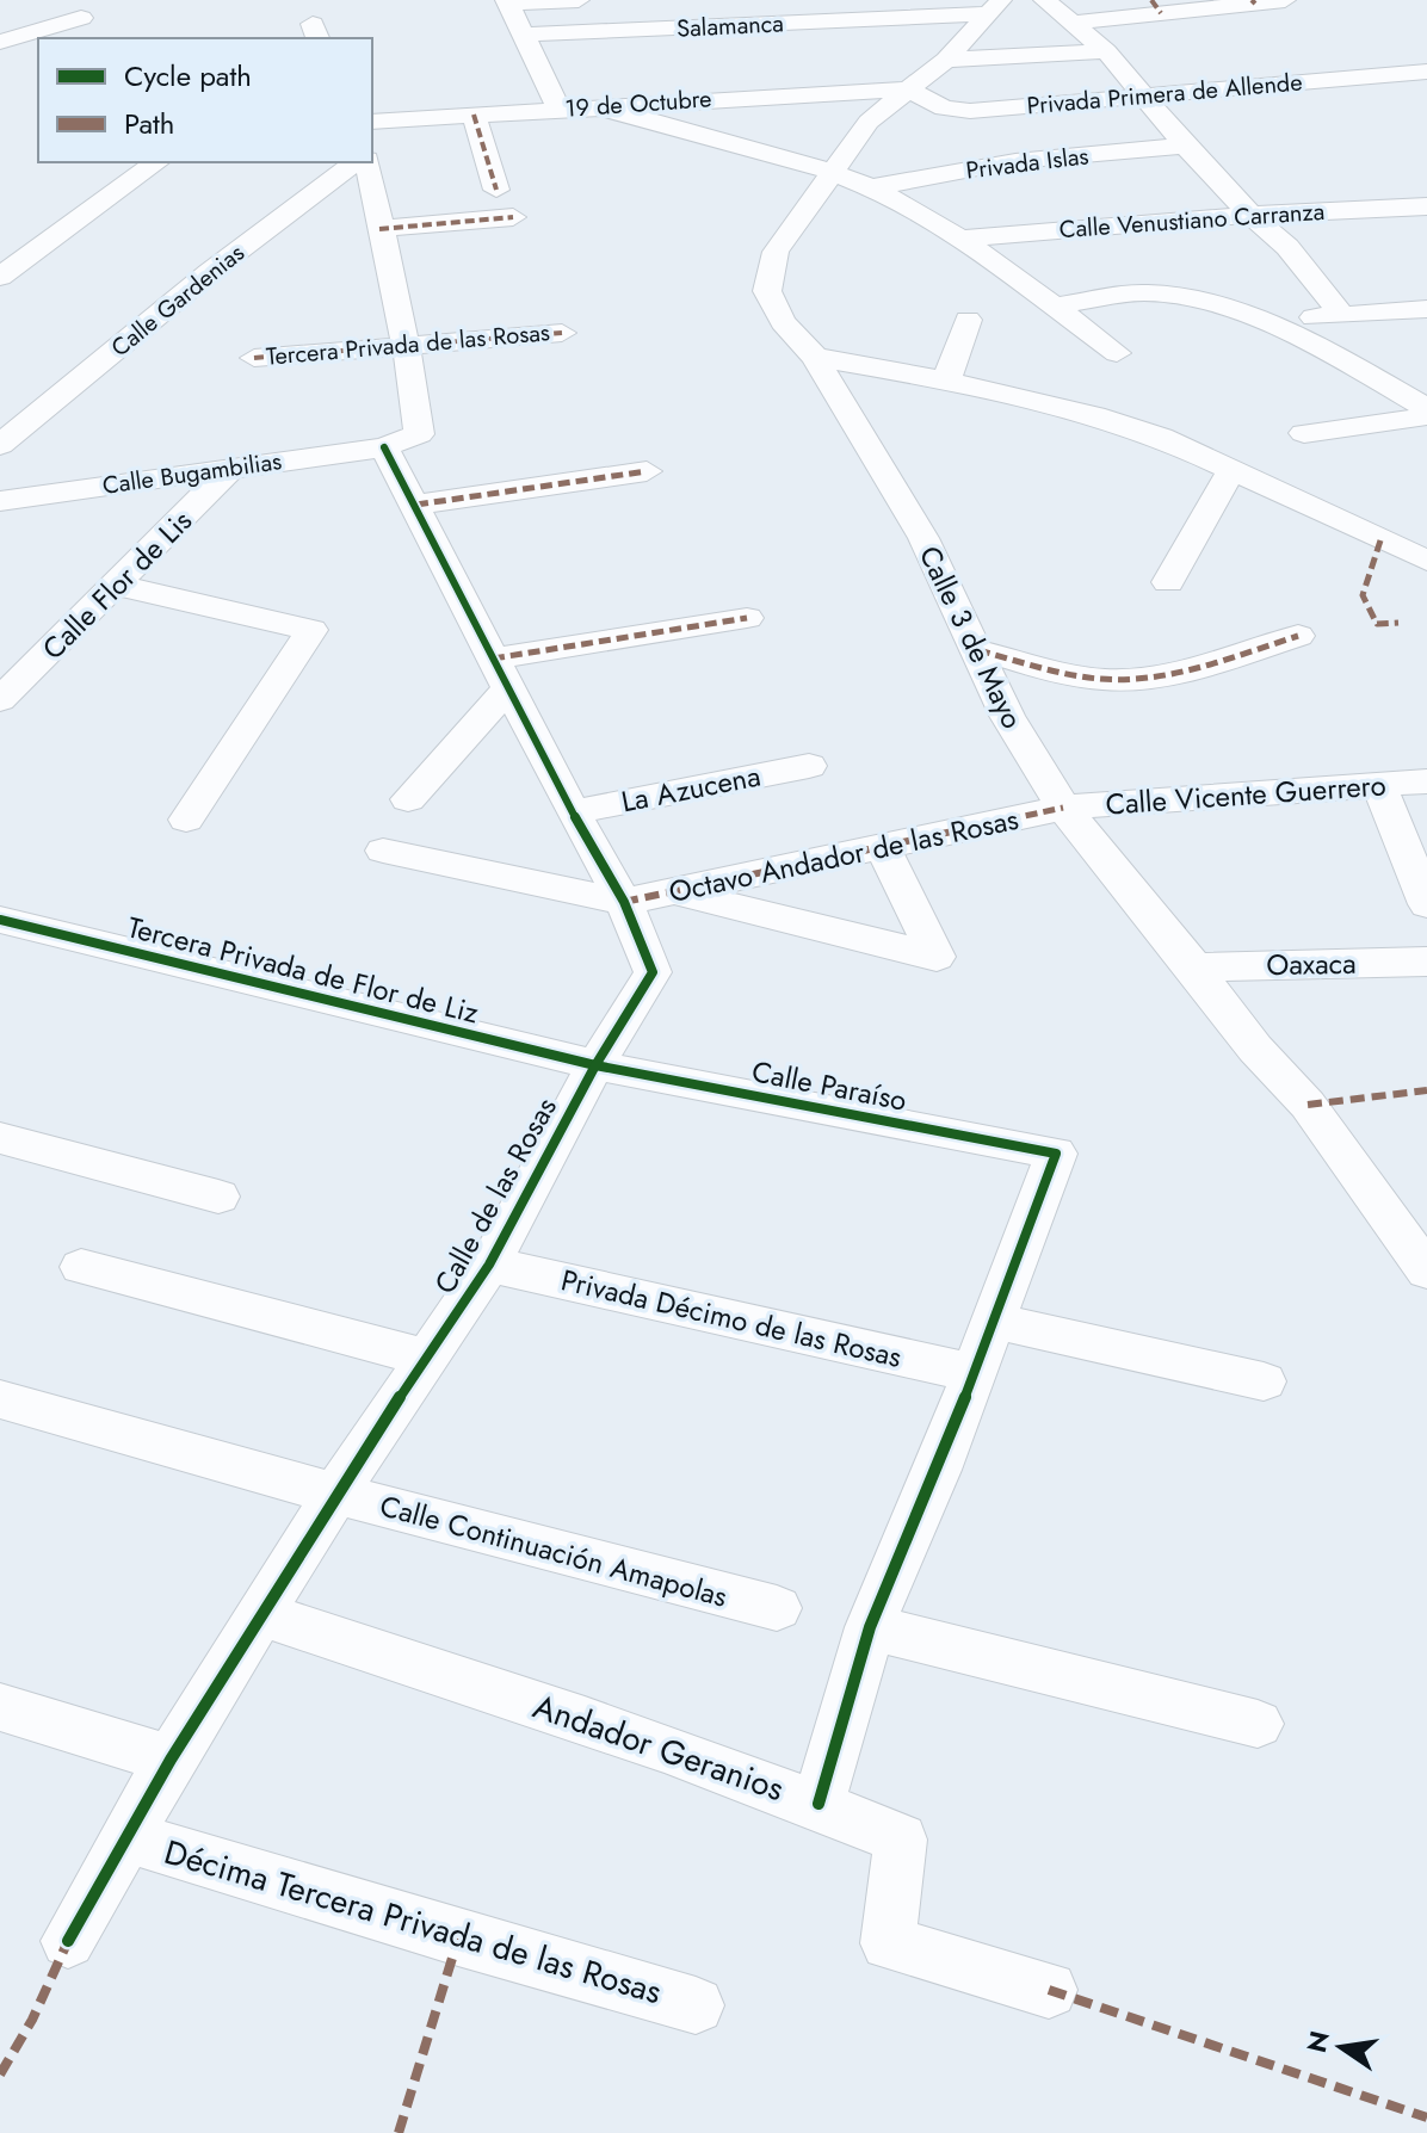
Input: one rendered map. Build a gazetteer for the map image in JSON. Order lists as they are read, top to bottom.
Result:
{
  "streets": {
    "street": [
      "Salamanca",
      "Privada Primera de Allende",
      "19 de Octubre",
      "Privada Islas",
      "Calle Venustiano Carranza",
      "Calle Gardenias",
      "Tercera Privada de las Rosas",
      "Calle Bugambilias",
      "Calle Flor de Lis",
      "Calle 3 de Mayo",
      "La Azucena",
      "Calle Vicente Guerrero",
      "Octavo Andador de las Rosas",
      "Oaxaca",
      "Tercera Privada de Flor de Liz",
      "Calle Paraíso",
      "Calle de las Rosas",
      "Privada Décimo de las Rosas",
      "Calle Continuación Amapolas",
      "Andador Geranios",
      "Décima Tercera Privada de las Rosas"
    ]
  },
  "crossings": [
    ["Salamanca", "Calle 3 de Mayo"],
    ["Privada Primera de Allende", "19 de Octubre"],
    ["Privada Primera de Allende", "Calle 3 de Mayo"],
    ["19 de Octubre", "Calle 3 de Mayo"],
    ["Calle Bugambilias", "Calle Flor de Lis"],
    ["Calle Bugambilias", "Calle de las Rosas"],
    ["Calle 3 de Mayo", "Calle Vicente Guerrero"],
    ["Calle 3 de Mayo", "Octavo Andador de las Rosas"],
    ["Calle 3 de Mayo", "Oaxaca"],
    ["La Azucena", "Calle de las Rosas"],
    ["Calle Vicente Guerrero", "Octavo Andador de las Rosas"],
    ["Octavo Andador de las Rosas", "Calle de las Rosas"],
    ["Tercera Privada de Flor de Liz", "Calle Paraíso"],
    ["Tercera Privada de Flor de Liz", "Calle de las Rosas"],
    ["Calle Paraíso", "Calle de las Rosas"],
    ["Calle de las Rosas", "Privada Décimo de las Rosas"],
    ["Calle de las Rosas", "Calle Continuación Amapolas"],
    ["Calle de las Rosas", "Andador Geranios"],
    ["Calle de las Rosas", "Décima Tercera Privada de las Rosas"]
  ],
  "legend": ["Cycle path", "Path"],
  "north": "left"
}
